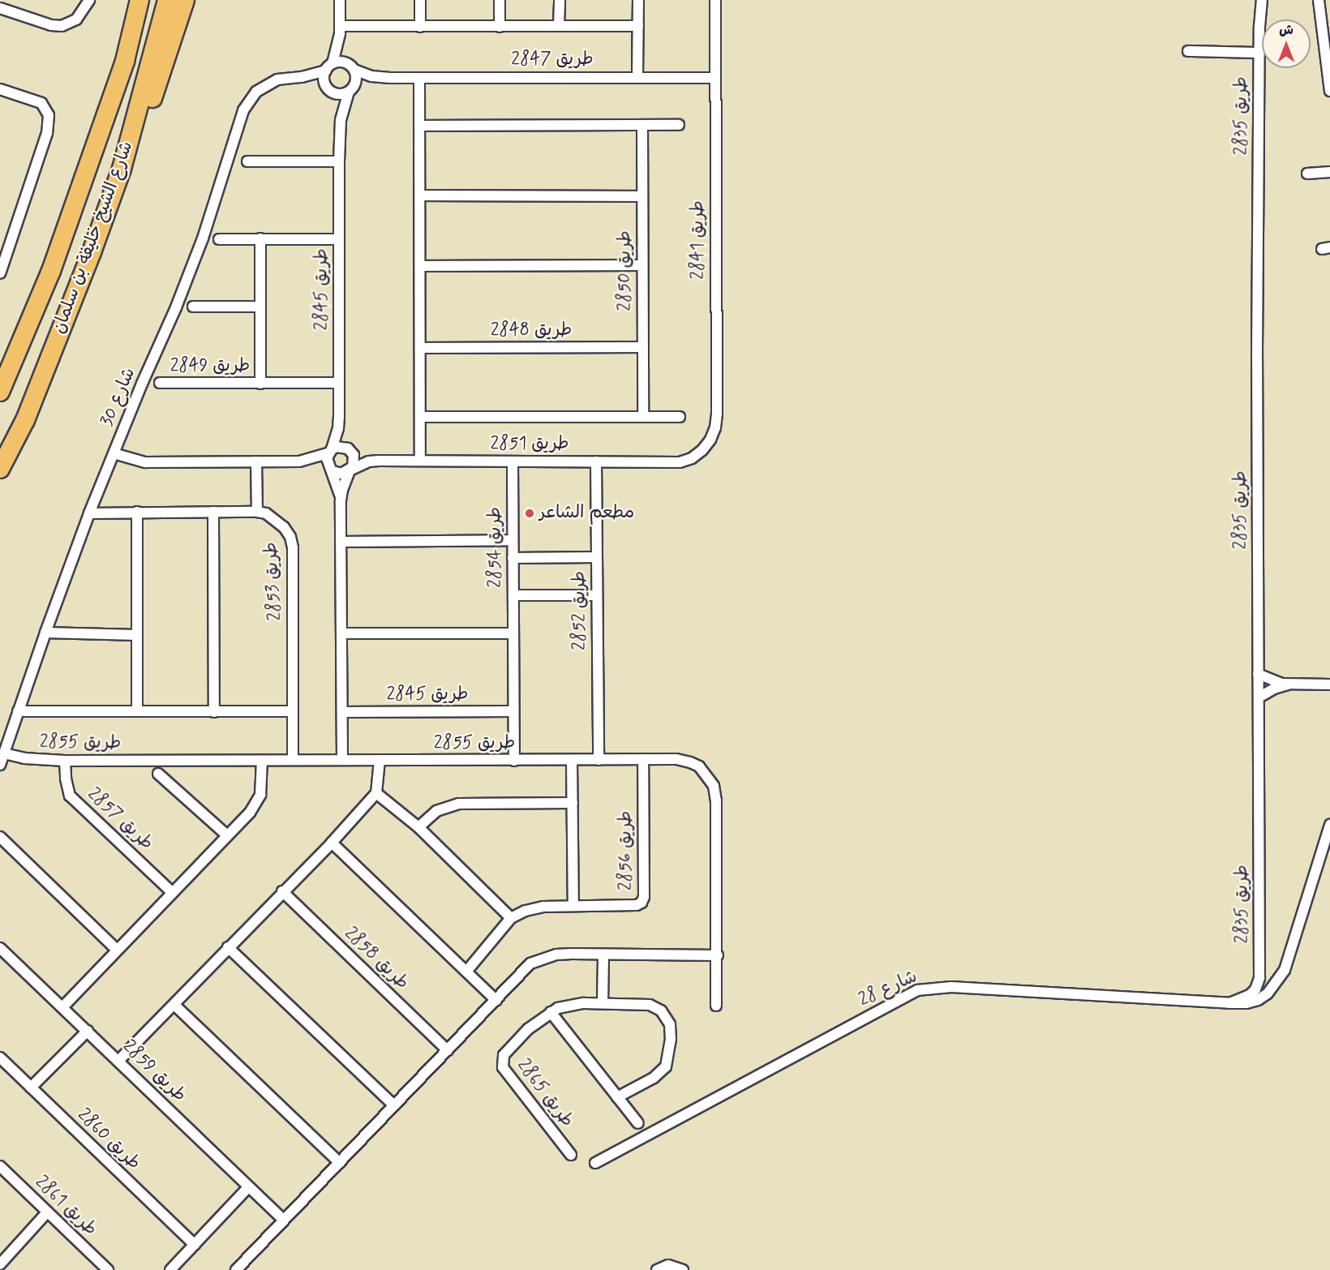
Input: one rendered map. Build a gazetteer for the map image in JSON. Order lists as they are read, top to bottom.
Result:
{
  "streets": {
    "highway": ["شارع الشيخ خليفة بن سلمان"],
    "street": [
      "طريق 2847",
      "طريق 2835",
      "طريق 2841",
      "طريق 2850",
      "طريق 2845",
      "طريق 2848",
      "طريق 2849",
      "شارع 30",
      "طريق 2851",
      "طريق 2854",
      "طريق 2853",
      "طريق 2852",
      "طريق 2855",
      "طريق 2857",
      "طريق 2856",
      "طريق 2858",
      "شارع 28",
      "طريق 2859",
      "طريق 2865",
      "طريق 2860",
      "طريق 2861"
    ]
  },
  "crossings": [
    ["طريق 2847", "طريق 2841"],
    ["طريق 2847", "طريق 2845"],
    ["طريق 2847", "شارع 30"],
    ["طريق 2835", "شارع 28"],
    ["طريق 2841", "طريق 2851"],
    ["طريق 2850", "طريق 2848"],
    ["طريق 2845", "طريق 2849"],
    ["طريق 2845", "شارع 30"],
    ["طريق 2845", "طريق 2851"],
    ["طريق 2845", "طريق 2854"],
    ["شارع 30", "طريق 2853"],
    ["شارع 30", "طريق 2855"],
    ["طريق 2851", "طريق 2854"],
    ["طريق 2851", "طريق 2852"],
    ["طريق 2854", "طريق 2855"],
    ["طريق 2853", "طريق 2855"],
    ["طريق 2852", "طريق 2855"],
    ["طريق 2855", "طريق 2857"],
    ["طريق 2855", "طريق 2856"]
  ],
  "places": ["مطعم الشاعر"],
  "north": "top"
}
